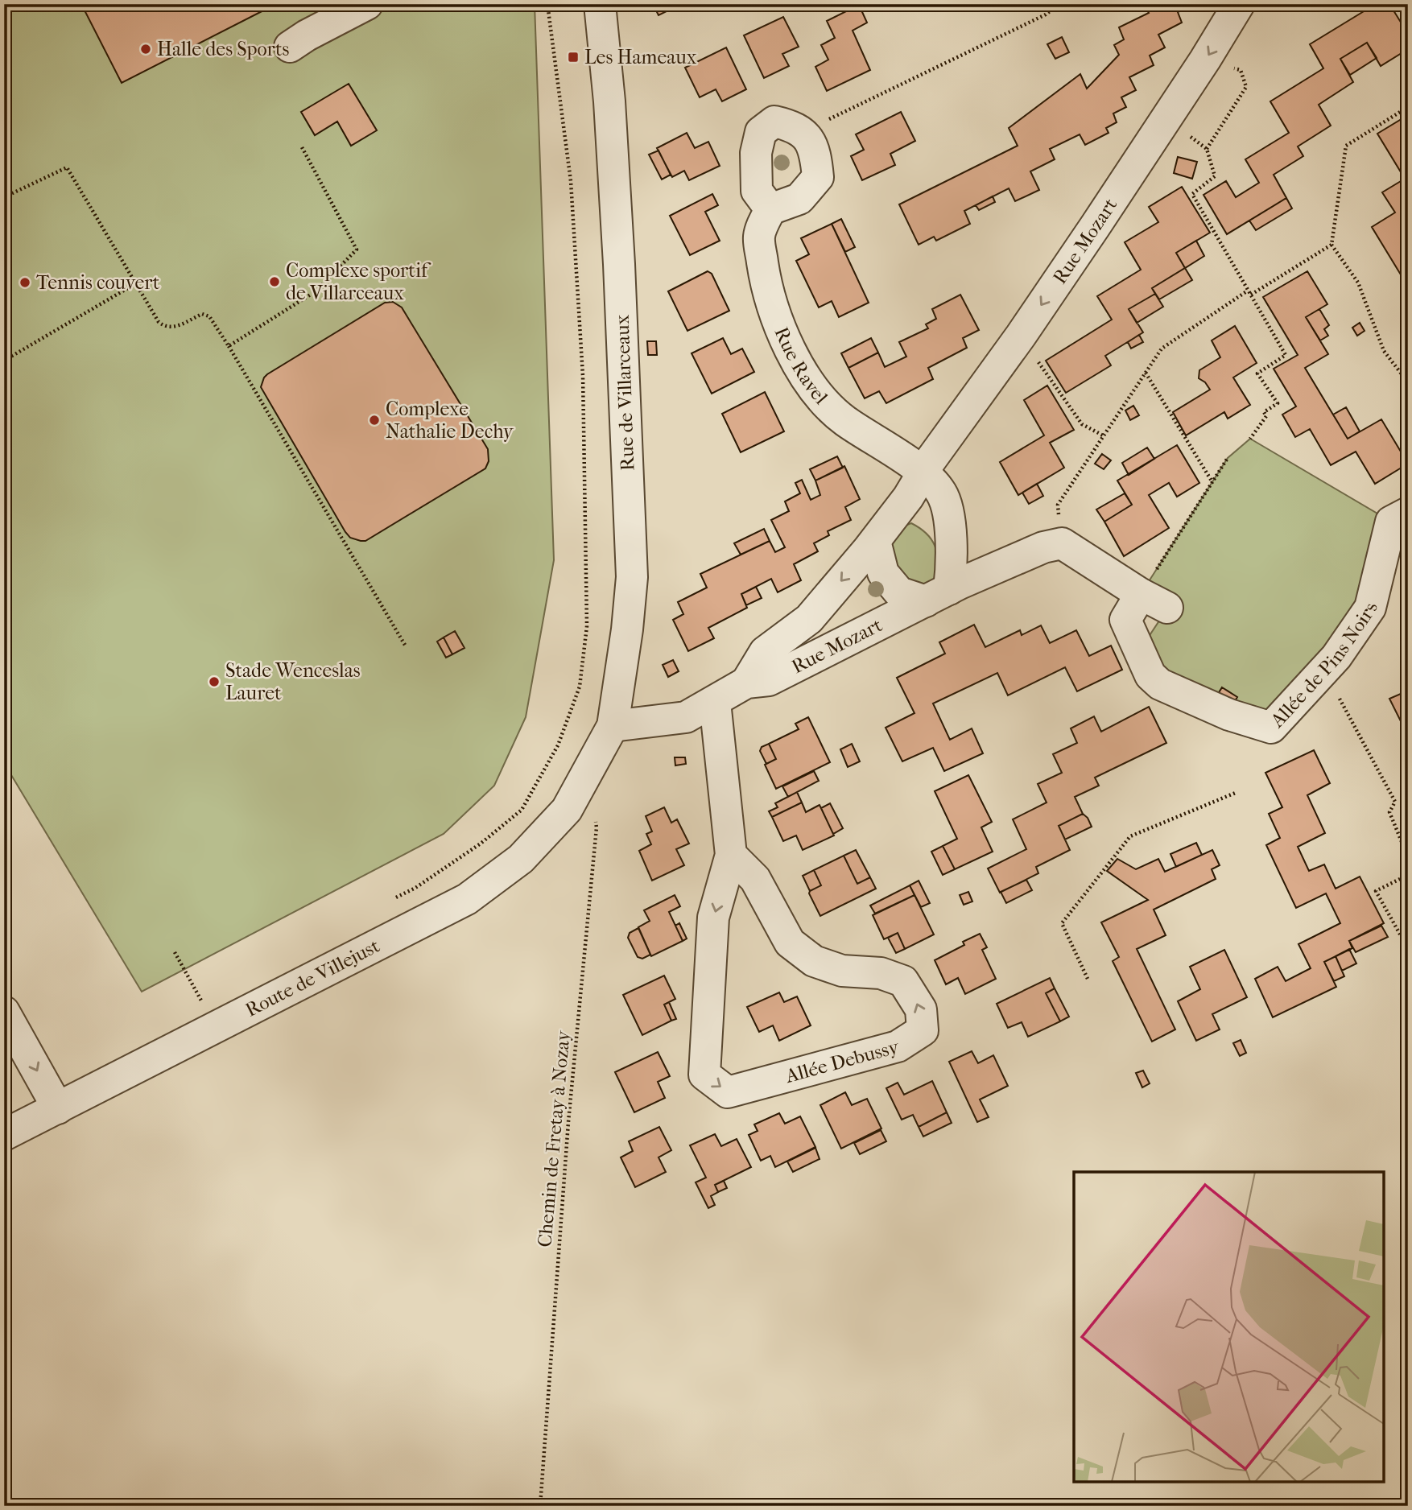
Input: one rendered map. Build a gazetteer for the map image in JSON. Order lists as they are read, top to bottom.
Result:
{
  "streets": {
    "street": [
      "Rue Mozart",
      "Rue Ravel",
      "Rue de Villarceaux",
      "Allée de Pins Noirs",
      "Route de Villejust",
      "Allée Debussy"
    ],
    "path": ["Chemin de Fretay à Nozay"]
  },
  "crossings": [
    ["Rue Mozart", "Rue Ravel"],
    ["Rue Mozart", "Rue de Villarceaux"],
    ["Rue Mozart", "Allée Debussy"],
    ["Rue de Villarceaux", "Route de Villejust"],
    ["Rue de Villarceaux", "Chemin de Fretay à Nozay"],
    ["Route de Villejust", "Chemin de Fretay à Nozay"]
  ],
  "one_way": ["Rue Mozart"],
  "places": {
    "other": [
      "Halle des Sports",
      "Complexe sportif de Villarceaux",
      "Tennis couvert",
      "Complexe Nathalie Dechy",
      "Stade Wenceslas Lauret"
    ],
    "transit": ["Les Hameaux"]
  }
}
